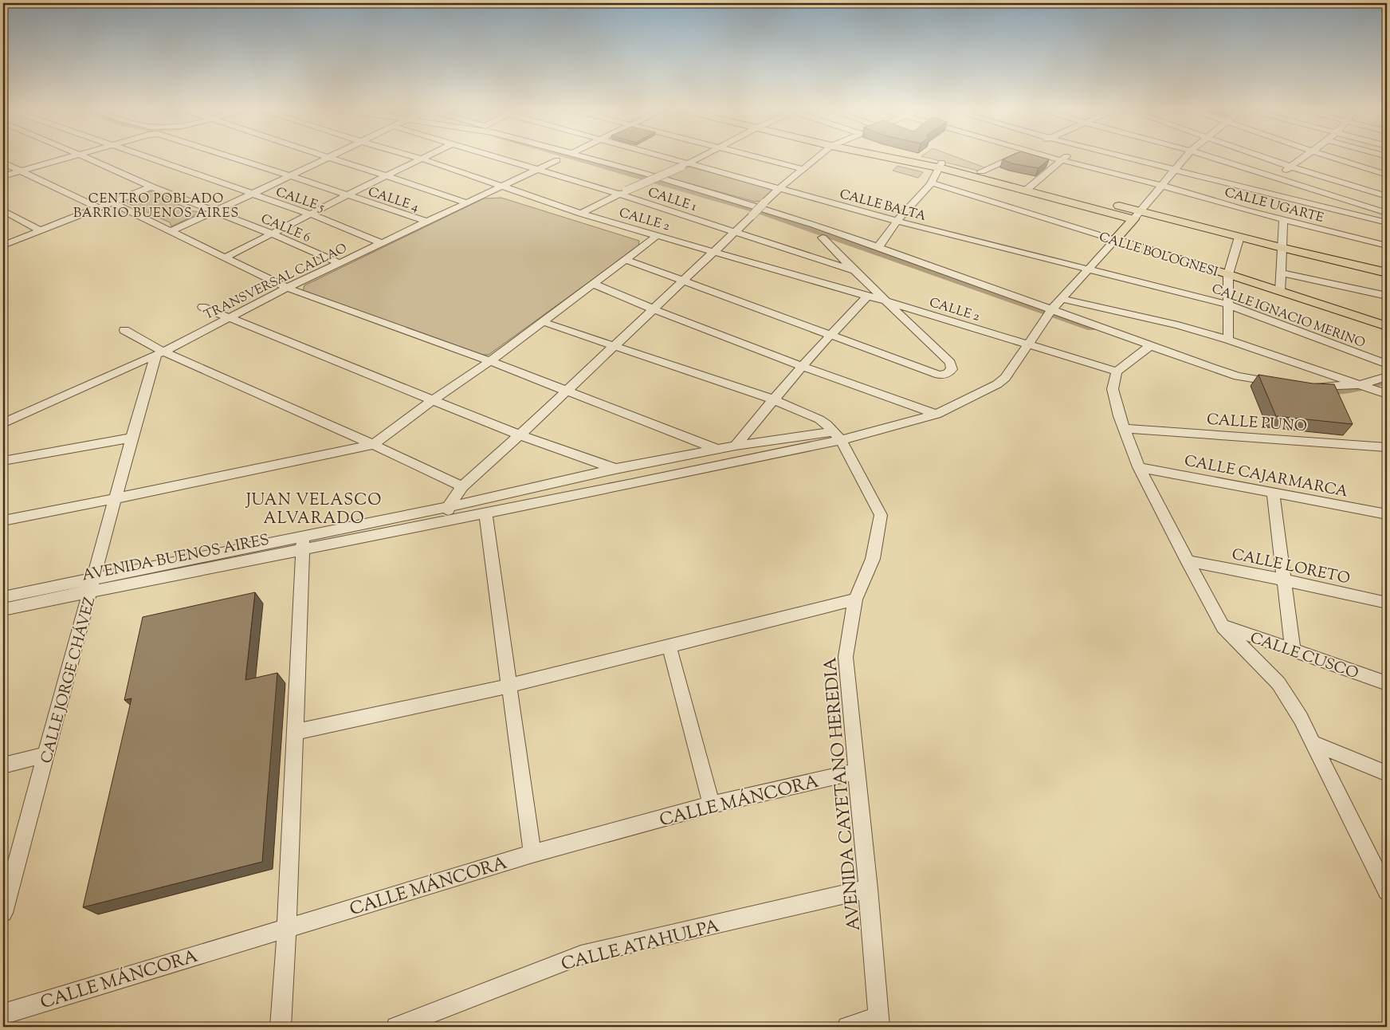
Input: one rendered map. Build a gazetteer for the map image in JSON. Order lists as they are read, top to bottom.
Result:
{
  "streets": {
    "main road": ["CALLE BOLOGNESI"],
    "street": [
      "CALLE 5",
      "CALLE 4",
      "CALLE 1",
      "CALLE BALTA",
      "CALLE UGARTE",
      "CALLE 2",
      "CALLE 6",
      "TRANSVERSAL CALLAO",
      "CALLE IGNACIO MERINO",
      "CALLE PUNO",
      "CALLE CAJARMARCA",
      "AVENIDA BUENOS AIRES",
      "CALLE LORETO",
      "CALLE CUSCO",
      "CALLE JORGE CHÁVEZ",
      "AVENIDA CAYETANO HEREDIA",
      "CALLE MÁNCORA",
      "CALLE ATAHULPA"
    ]
  },
  "crossings": [
    ["CALLE 5", "TRANSVERSAL CALLAO"],
    ["CALLE 4", "TRANSVERSAL CALLAO"],
    ["CALLE 1", "TRANSVERSAL CALLAO"],
    ["CALLE BALTA", "CALLE IGNACIO MERINO"],
    ["CALLE 2", "TRANSVERSAL CALLAO"],
    ["CALLE 6", "TRANSVERSAL CALLAO"],
    ["TRANSVERSAL CALLAO", "CALLE JORGE CHÁVEZ"],
    ["AVENIDA BUENOS AIRES", "CALLE JORGE CHÁVEZ"],
    ["AVENIDA CAYETANO HEREDIA", "CALLE MÁNCORA"],
    ["AVENIDA CAYETANO HEREDIA", "CALLE ATAHULPA"]
  ],
  "districts": ["CENTRO POBLADO BARRIO BUENOS AIRES", "JUAN VELASCO ALVARADO"]
}
